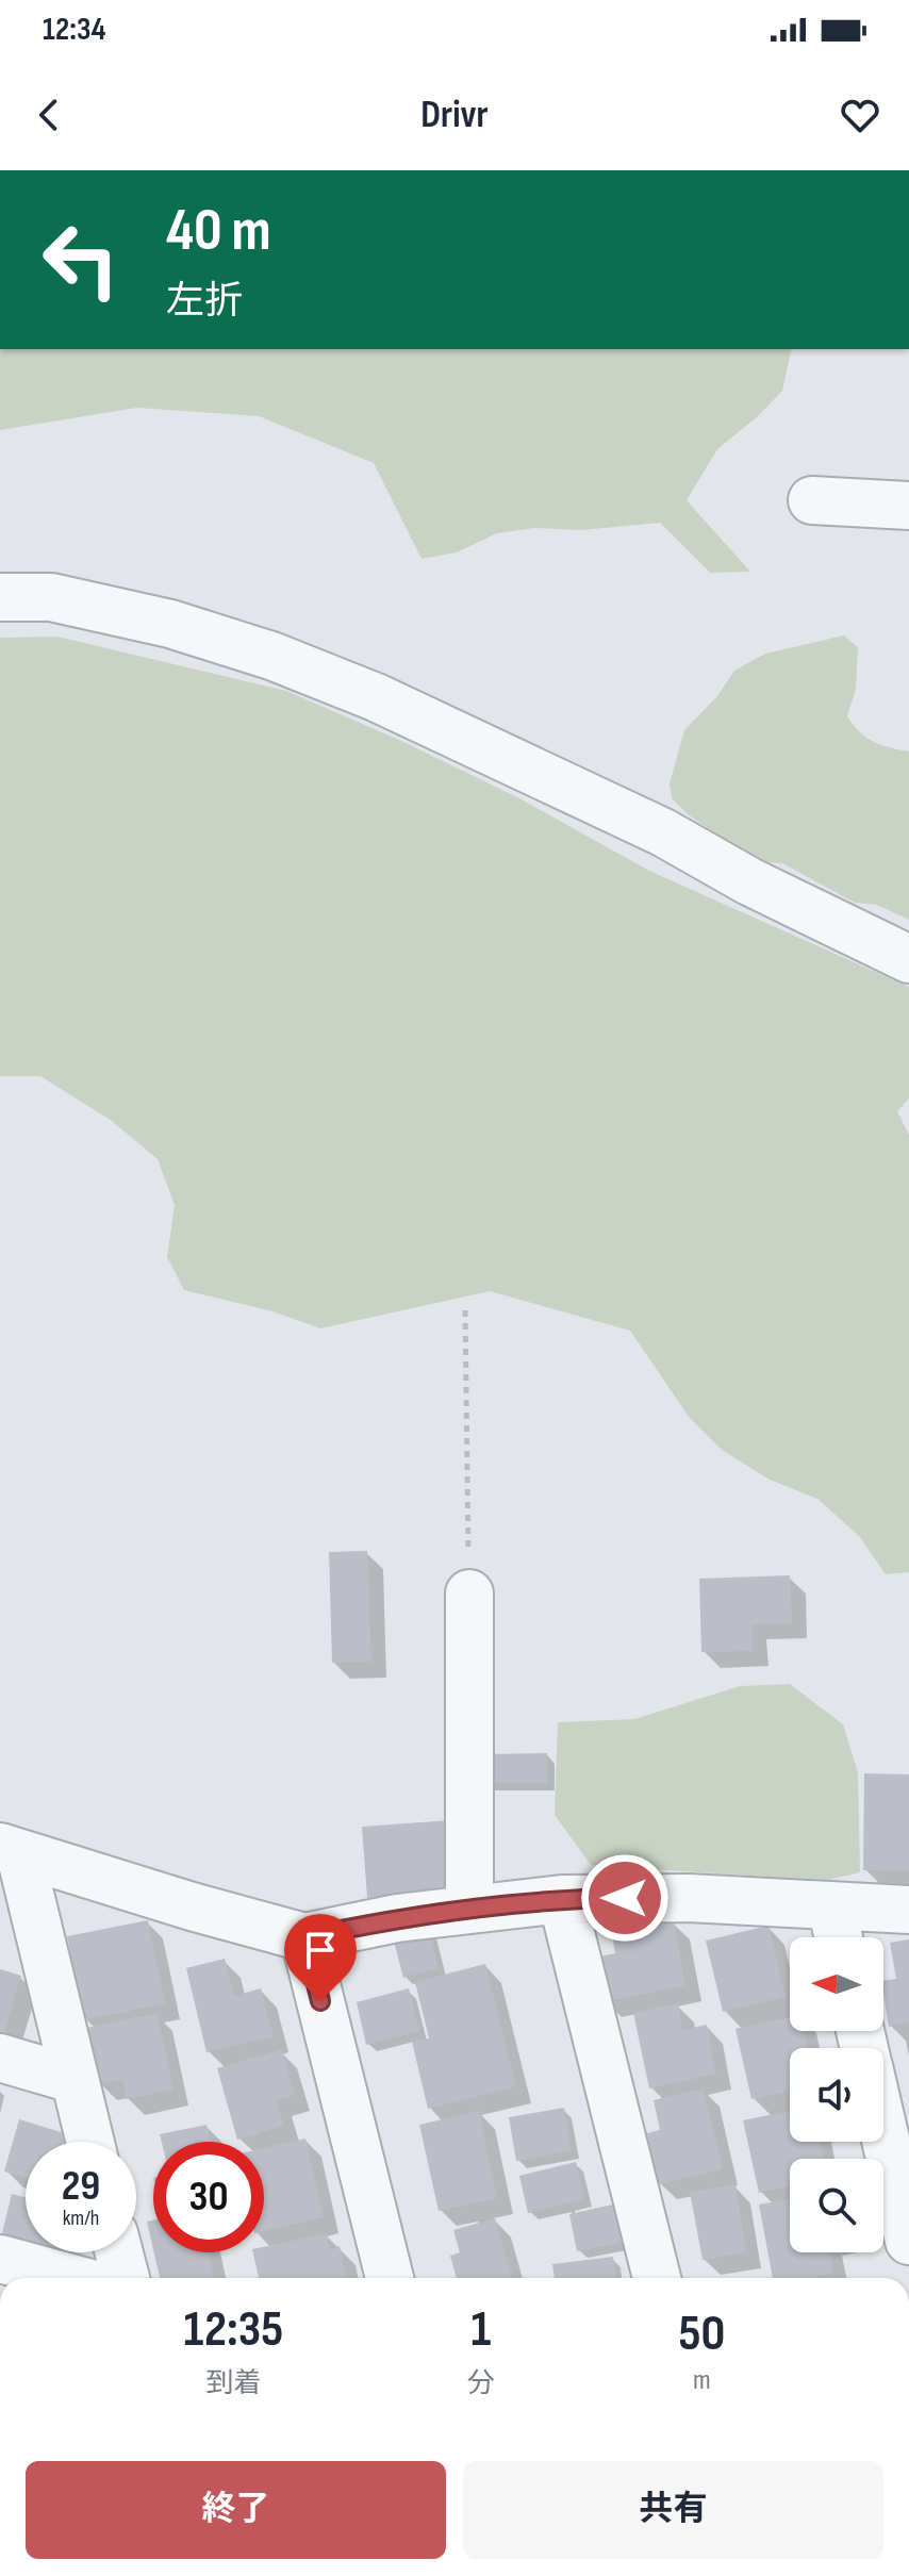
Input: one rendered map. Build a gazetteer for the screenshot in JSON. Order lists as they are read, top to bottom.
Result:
{
  "north": "left",
  "page": {
    "status": "12:34",
    "header": "Drivr",
    "turn": ["40 m", "左折"],
    "speed": "29 km/h",
    "limit": "30",
    "eta": [
      "12:35",
      "到着",
      "1",
      "分",
      "50",
      "m"
    ],
    "buttons": ["終了", "共有"]
  }
}
